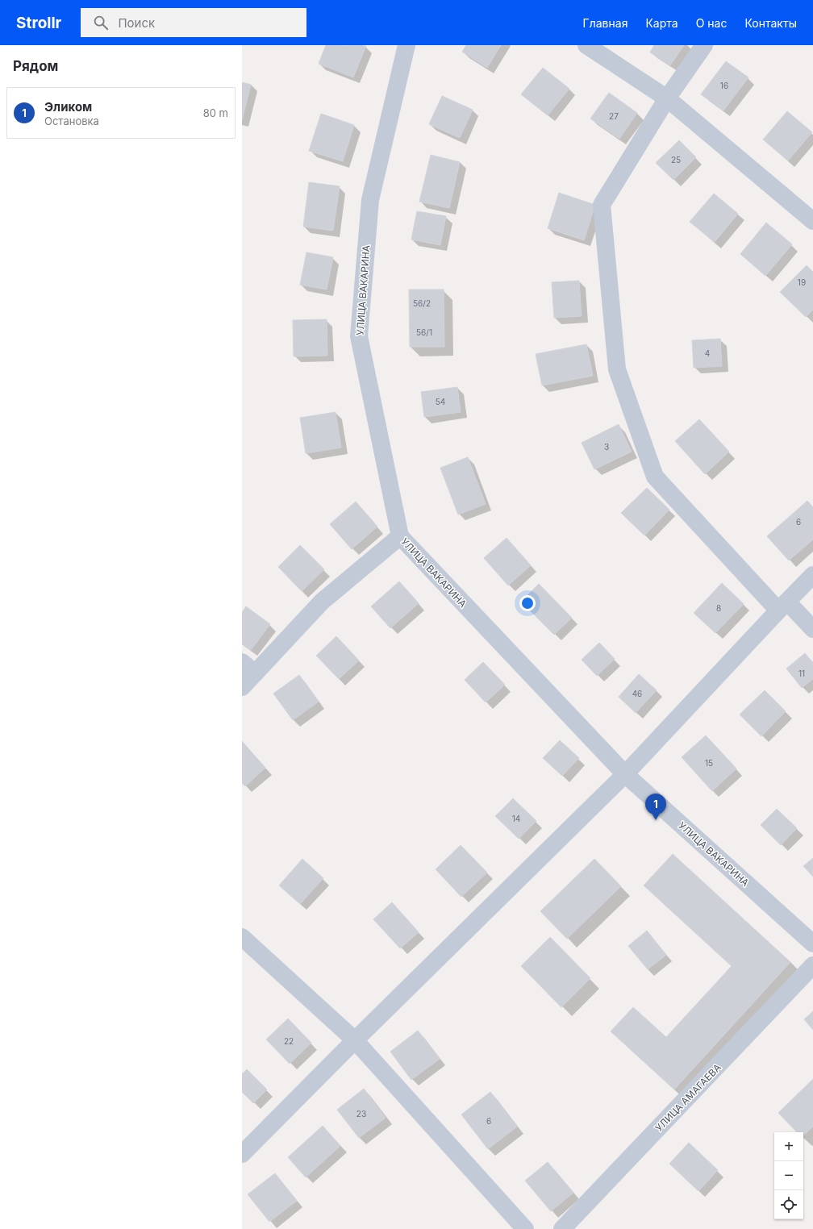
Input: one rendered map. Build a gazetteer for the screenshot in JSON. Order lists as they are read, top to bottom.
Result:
{
  "streets": {
    "street": ["УЛИЦА ВАКАРИНА", "УЛИЦА АМАГАЕВА"]
  },
  "house_numbers": [
    "16",
    "27",
    "25",
    "19",
    "56/2",
    "56/1",
    "4",
    "54",
    "3",
    "6",
    "8",
    "11",
    "46",
    "15",
    "14",
    "22",
    "23",
    "6"
  ],
  "page": {
    "header": "Strollr",
    "search": "Поиск",
    "nav": [
      "Главная",
      "Карта",
      "О нас",
      "Контакты"
    ],
    "heading": "Рядом",
    "list": [
      {
        "mark": "1",
        "name": "Эликом",
        "note": "Остановка",
        "value": "80 m"
      }
    ],
    "pins": "1",
    "map_buttons": ["+", "−"]
  }
}
